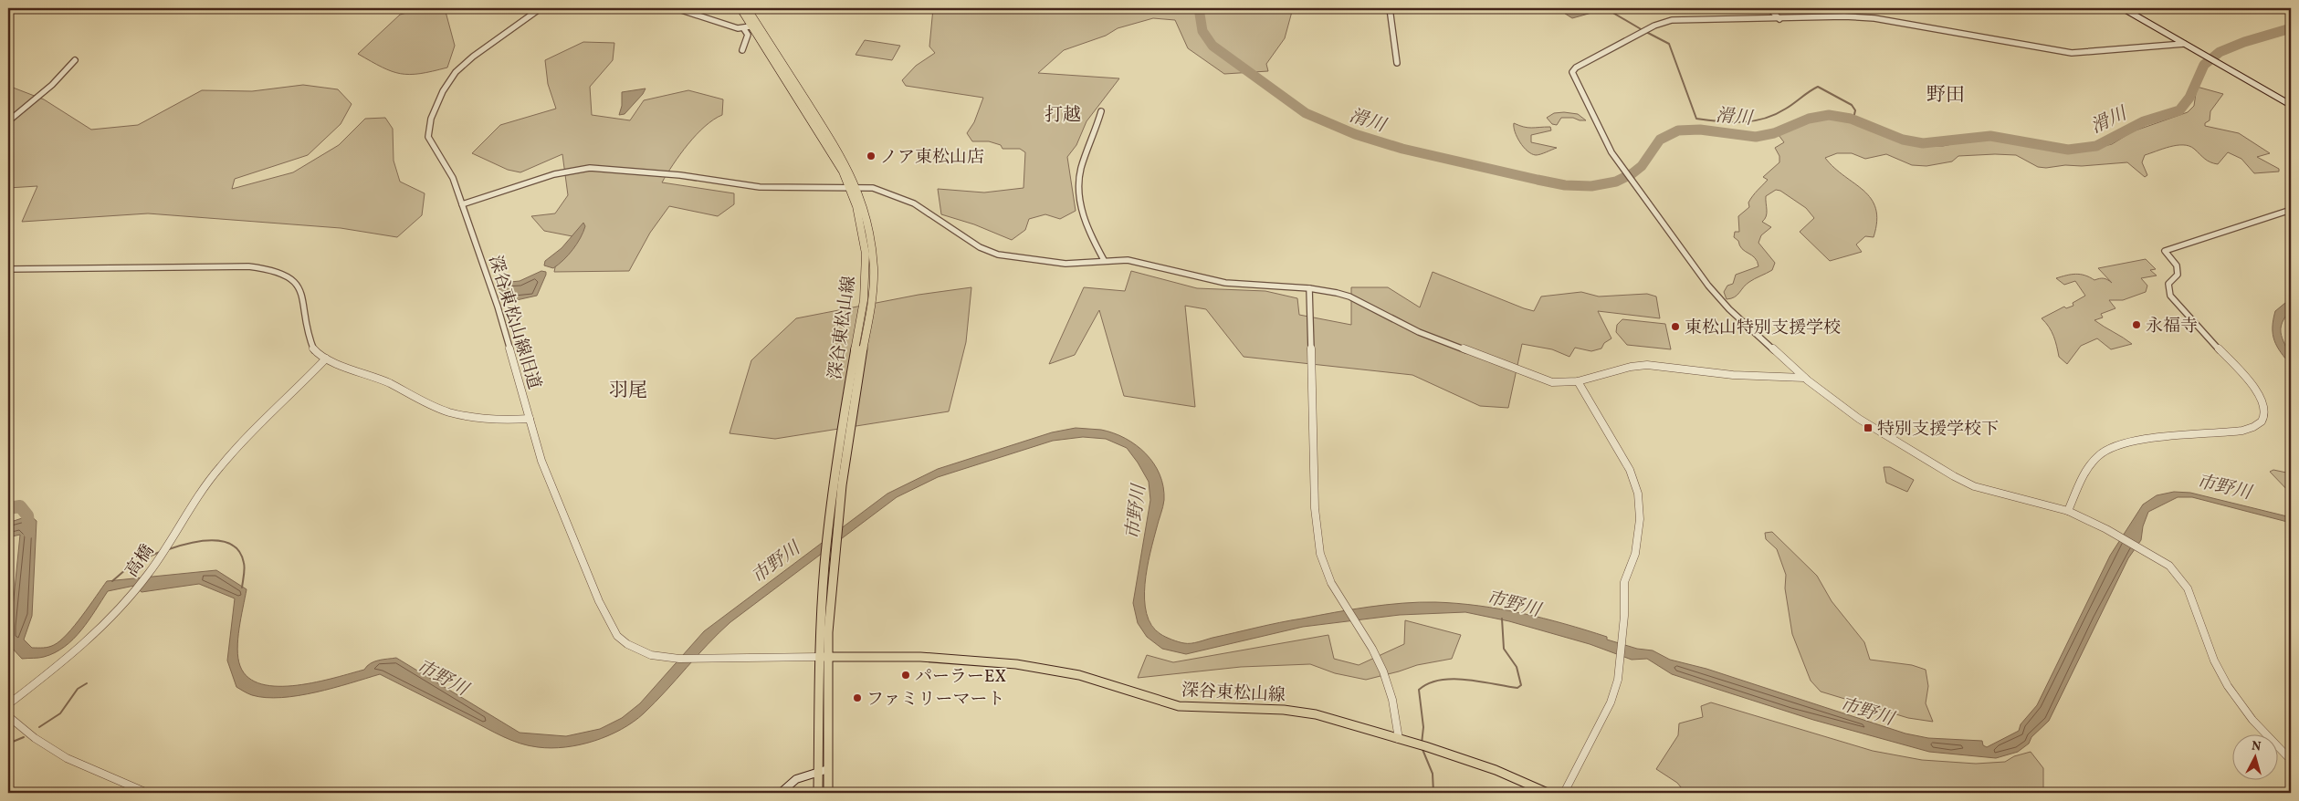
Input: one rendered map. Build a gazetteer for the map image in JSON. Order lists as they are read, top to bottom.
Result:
{
  "streets": {
    "main road": ["深谷東松山線"],
    "street": ["深谷東松山線旧道", "高橋"]
  },
  "crossings": [
    ["深谷東松山線旧道", "深谷東松山線"]
  ],
  "districts": ["野田", "打越", "羽尾"],
  "water": ["滑川", "市野川"],
  "places": {
    "other": [
      "ノア東松山店",
      "永福寺",
      "東松山特別支援学校",
      "パーラーEX",
      "ファミリーマート"
    ],
    "transit": ["特別支援学校下"]
  },
  "north": "top"
}
